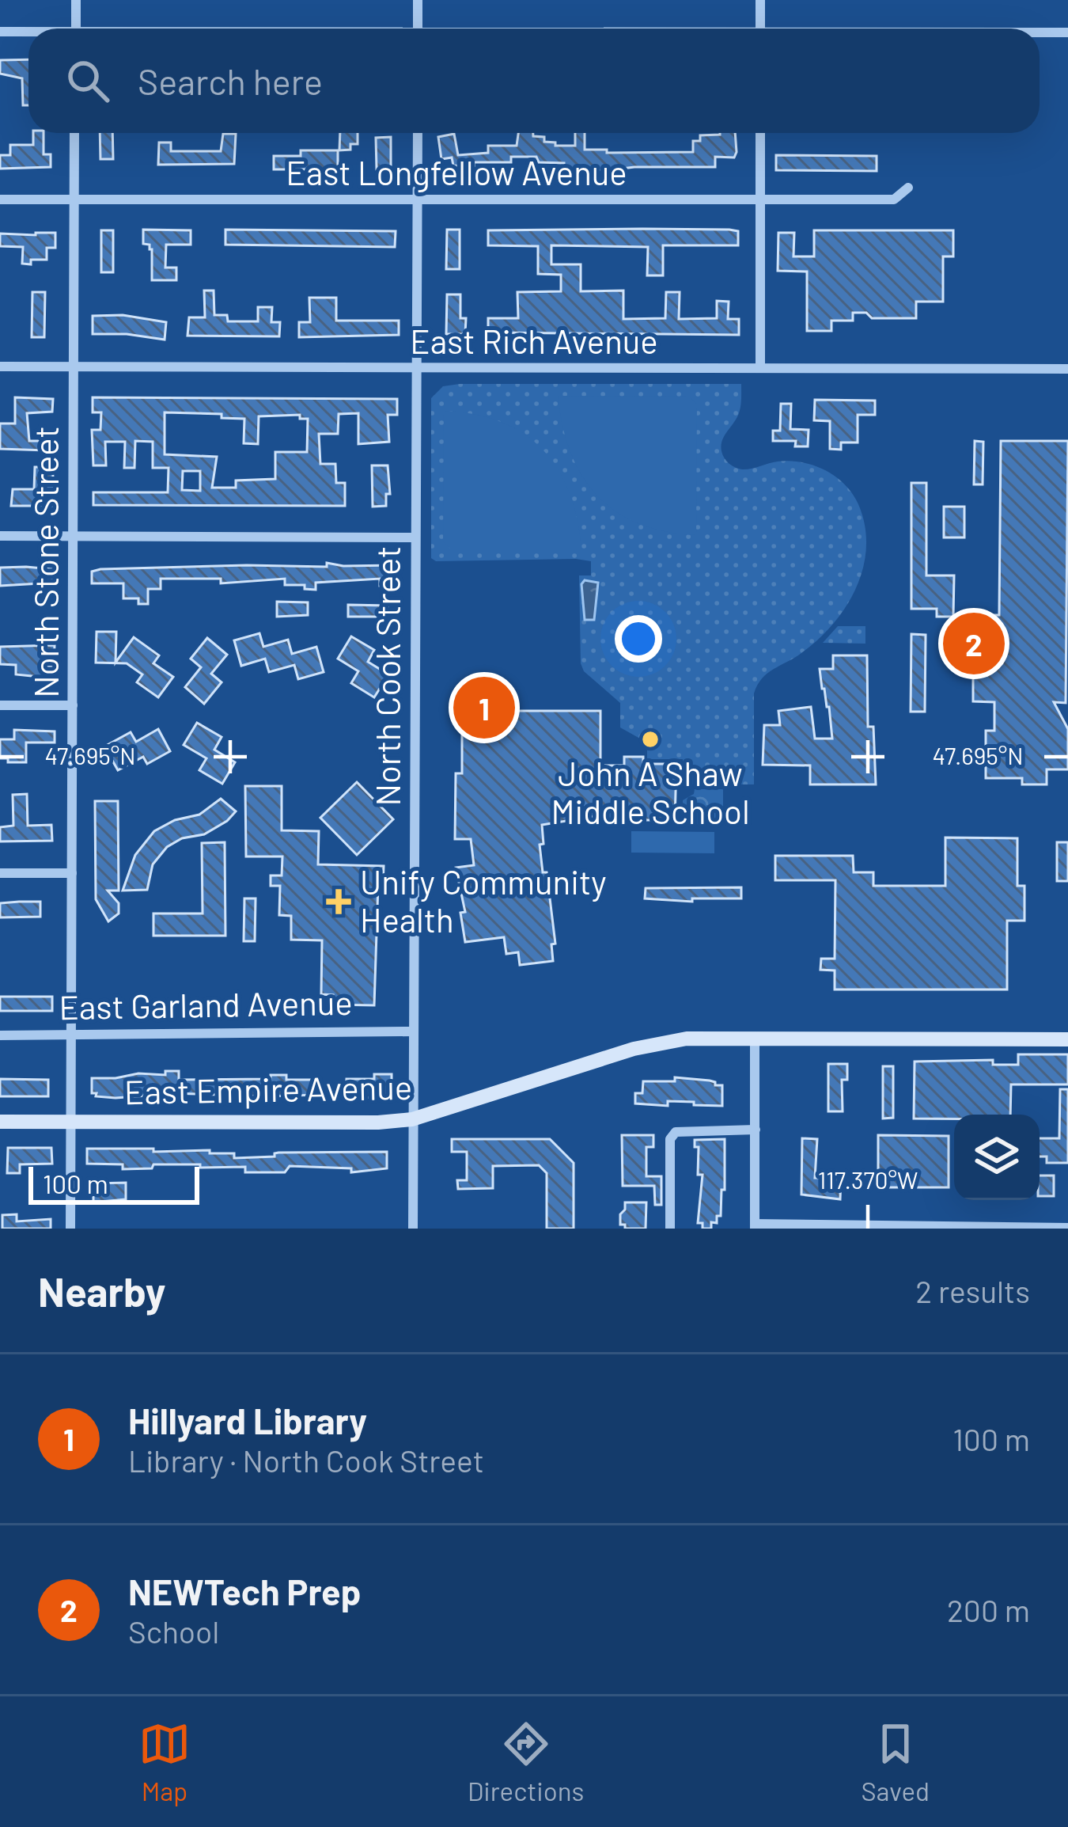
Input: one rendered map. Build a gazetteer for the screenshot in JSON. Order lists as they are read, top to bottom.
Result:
{
  "streets": {
    "street": [
      "East Longfellow Avenue",
      "East Rich Avenue",
      "North Stone Street",
      "North Cook Street",
      "East Garland Avenue",
      "East Empire Avenue"
    ]
  },
  "crossings": [
    ["East Longfellow Avenue", "North Stone Street"],
    ["East Longfellow Avenue", "North Cook Street"],
    ["East Rich Avenue", "North Stone Street"],
    ["East Rich Avenue", "North Cook Street"],
    ["North Stone Street", "East Garland Avenue"],
    ["North Stone Street", "East Empire Avenue"],
    ["North Cook Street", "East Garland Avenue"],
    ["North Cook Street", "East Empire Avenue"]
  ],
  "places": {
    "other": ["John A Shaw Middle School"],
    "health": ["Unify Community Health"]
  },
  "scale_bar": "100 m",
  "page": {
    "search": "Search here",
    "pins": ["2", "1"],
    "scale": "100 m",
    "heading": ["Nearby", "2 results"],
    "list": [
      {
        "mark": "1",
        "name": "Hillyard Library",
        "note": "Library · North Cook Street",
        "value": "100 m"
      },
      {
        "mark": "2",
        "name": "NEWTech Prep",
        "note": "School",
        "value": "200 m"
      }
    ],
    "nav": ["Map", "Directions", "Saved"]
  },
  "coordinates": ["47.695°N", "117.370°W"]
}
